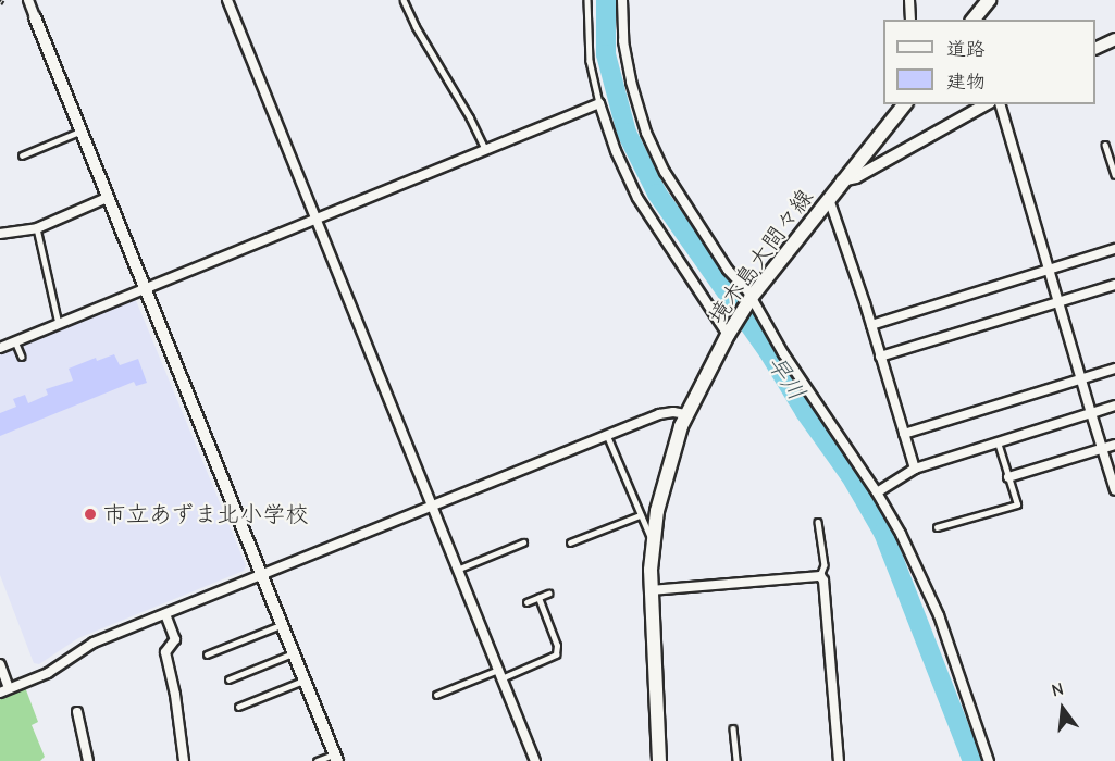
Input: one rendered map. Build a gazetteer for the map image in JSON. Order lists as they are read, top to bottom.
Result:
{
  "streets": {
    "main road": ["境木島大間々線"]
  },
  "water": ["早川"],
  "places": ["市立あずま北小学校"],
  "legend": ["道路", "建物"],
  "north": "top"
}
